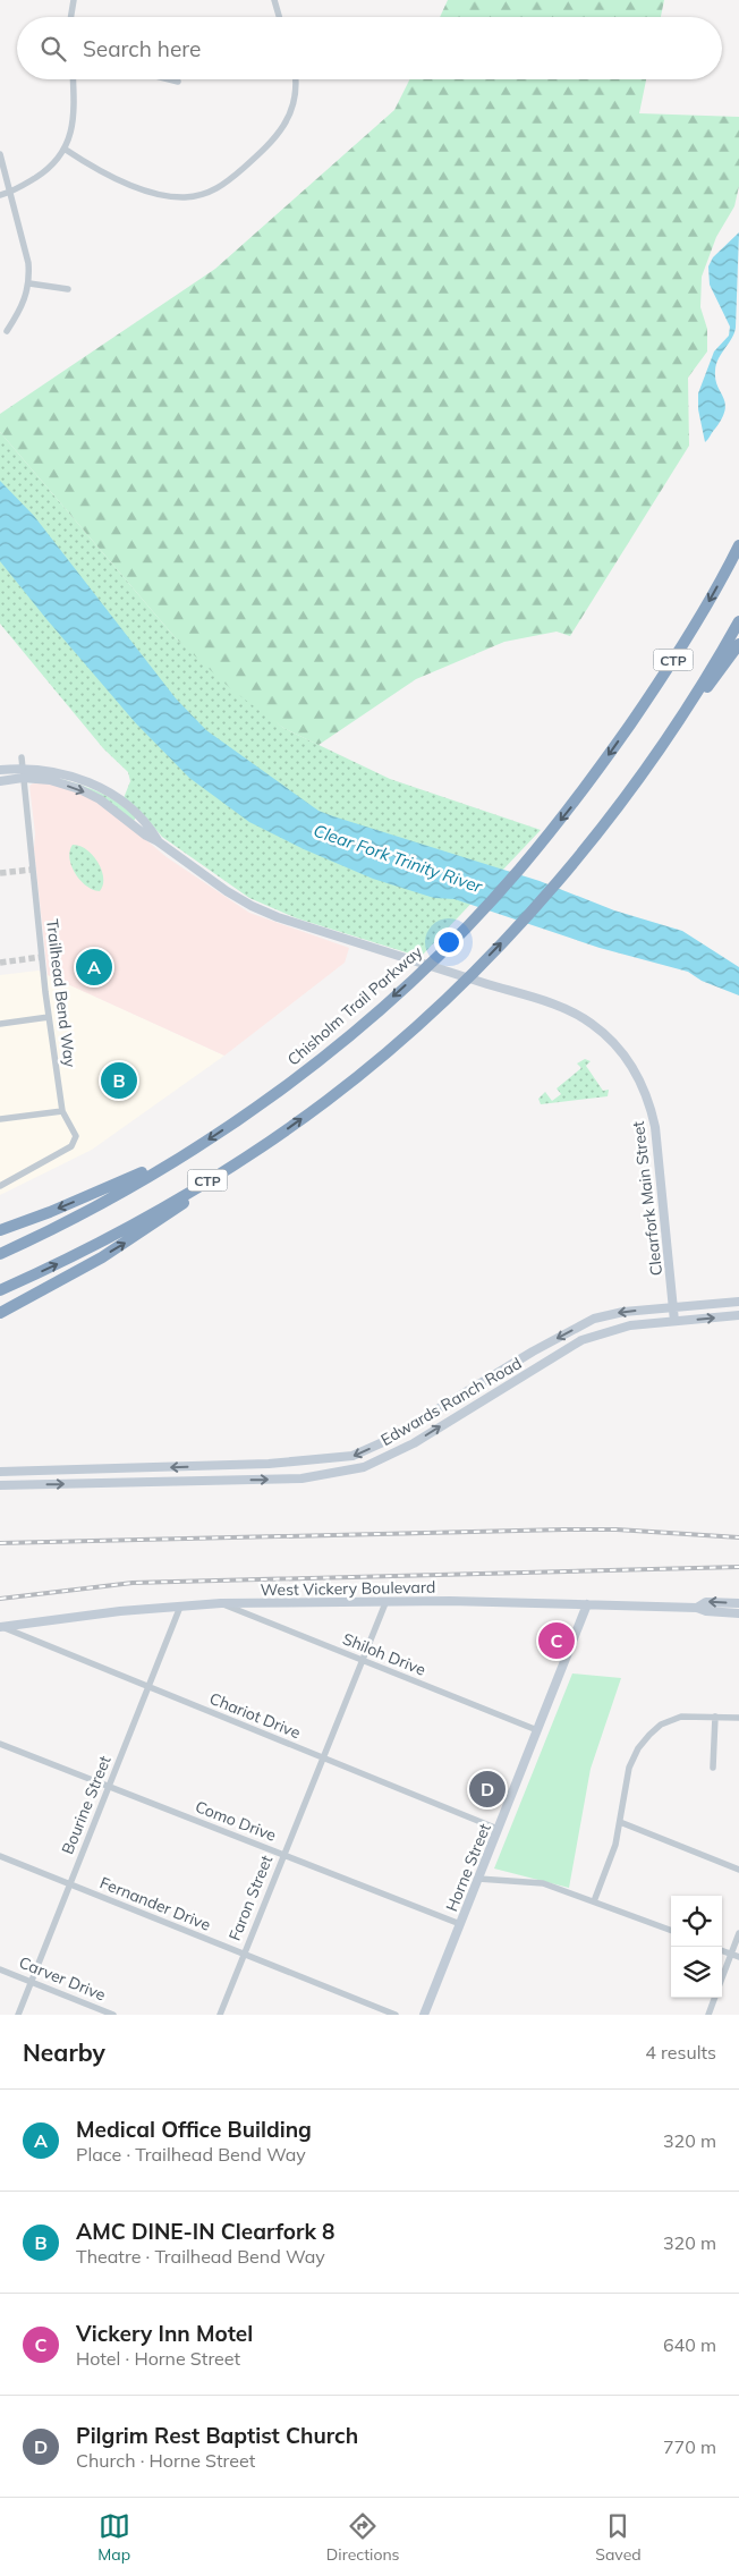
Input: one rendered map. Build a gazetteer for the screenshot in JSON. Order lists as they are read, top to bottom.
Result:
{
  "streets": {
    "highway": ["CTP", "Chisholm Trail Parkway"],
    "street": [
      "Trailhead Bend Way",
      "Clearfork Main Street",
      "Edwards Ranch Road",
      "West Vickery Boulevard",
      "Shiloh Drive",
      "Chariot Drive",
      "Bourine Street",
      "Como Drive",
      "Horne Street",
      "Faron Street",
      "Fernander Drive",
      "Carver Drive"
    ]
  },
  "crossings": [
    ["Trailhead Bend Way", "Clearfork Main Street"],
    ["Clearfork Main Street", "Edwards Ranch Road"],
    ["West Vickery Boulevard", "Shiloh Drive"],
    ["West Vickery Boulevard", "Chariot Drive"],
    ["West Vickery Boulevard", "Bourine Street"],
    ["West Vickery Boulevard", "Horne Street"],
    ["West Vickery Boulevard", "Faron Street"],
    ["Shiloh Drive", "Horne Street"],
    ["Shiloh Drive", "Faron Street"],
    ["Chariot Drive", "Bourine Street"],
    ["Chariot Drive", "Horne Street"],
    ["Chariot Drive", "Faron Street"],
    ["Bourine Street", "Como Drive"],
    ["Bourine Street", "Fernander Drive"],
    ["Bourine Street", "Carver Drive"],
    ["Como Drive", "Horne Street"],
    ["Como Drive", "Faron Street"],
    ["Faron Street", "Fernander Drive"]
  ],
  "water": ["Clear Fork Trinity River"],
  "page": {
    "search": "Search here",
    "pins": [
      "A",
      "B",
      "C",
      "D"
    ],
    "heading": ["Nearby", "4 results"],
    "list": [
      {
        "mark": "A",
        "name": "Medical Office Building",
        "note": "Place · Trailhead Bend Way",
        "value": "320 m"
      },
      {
        "mark": "B",
        "name": "AMC DINE-IN Clearfork 8",
        "note": "Theatre · Trailhead Bend Way",
        "value": "320 m"
      },
      {
        "mark": "C",
        "name": "Vickery Inn Motel",
        "note": "Hotel · Horne Street",
        "value": "640 m"
      },
      {
        "mark": "D",
        "name": "Pilgrim Rest Baptist Church",
        "note": "Church · Horne Street",
        "value": "770 m"
      }
    ],
    "nav": ["Map", "Directions", "Saved"]
  }
}
